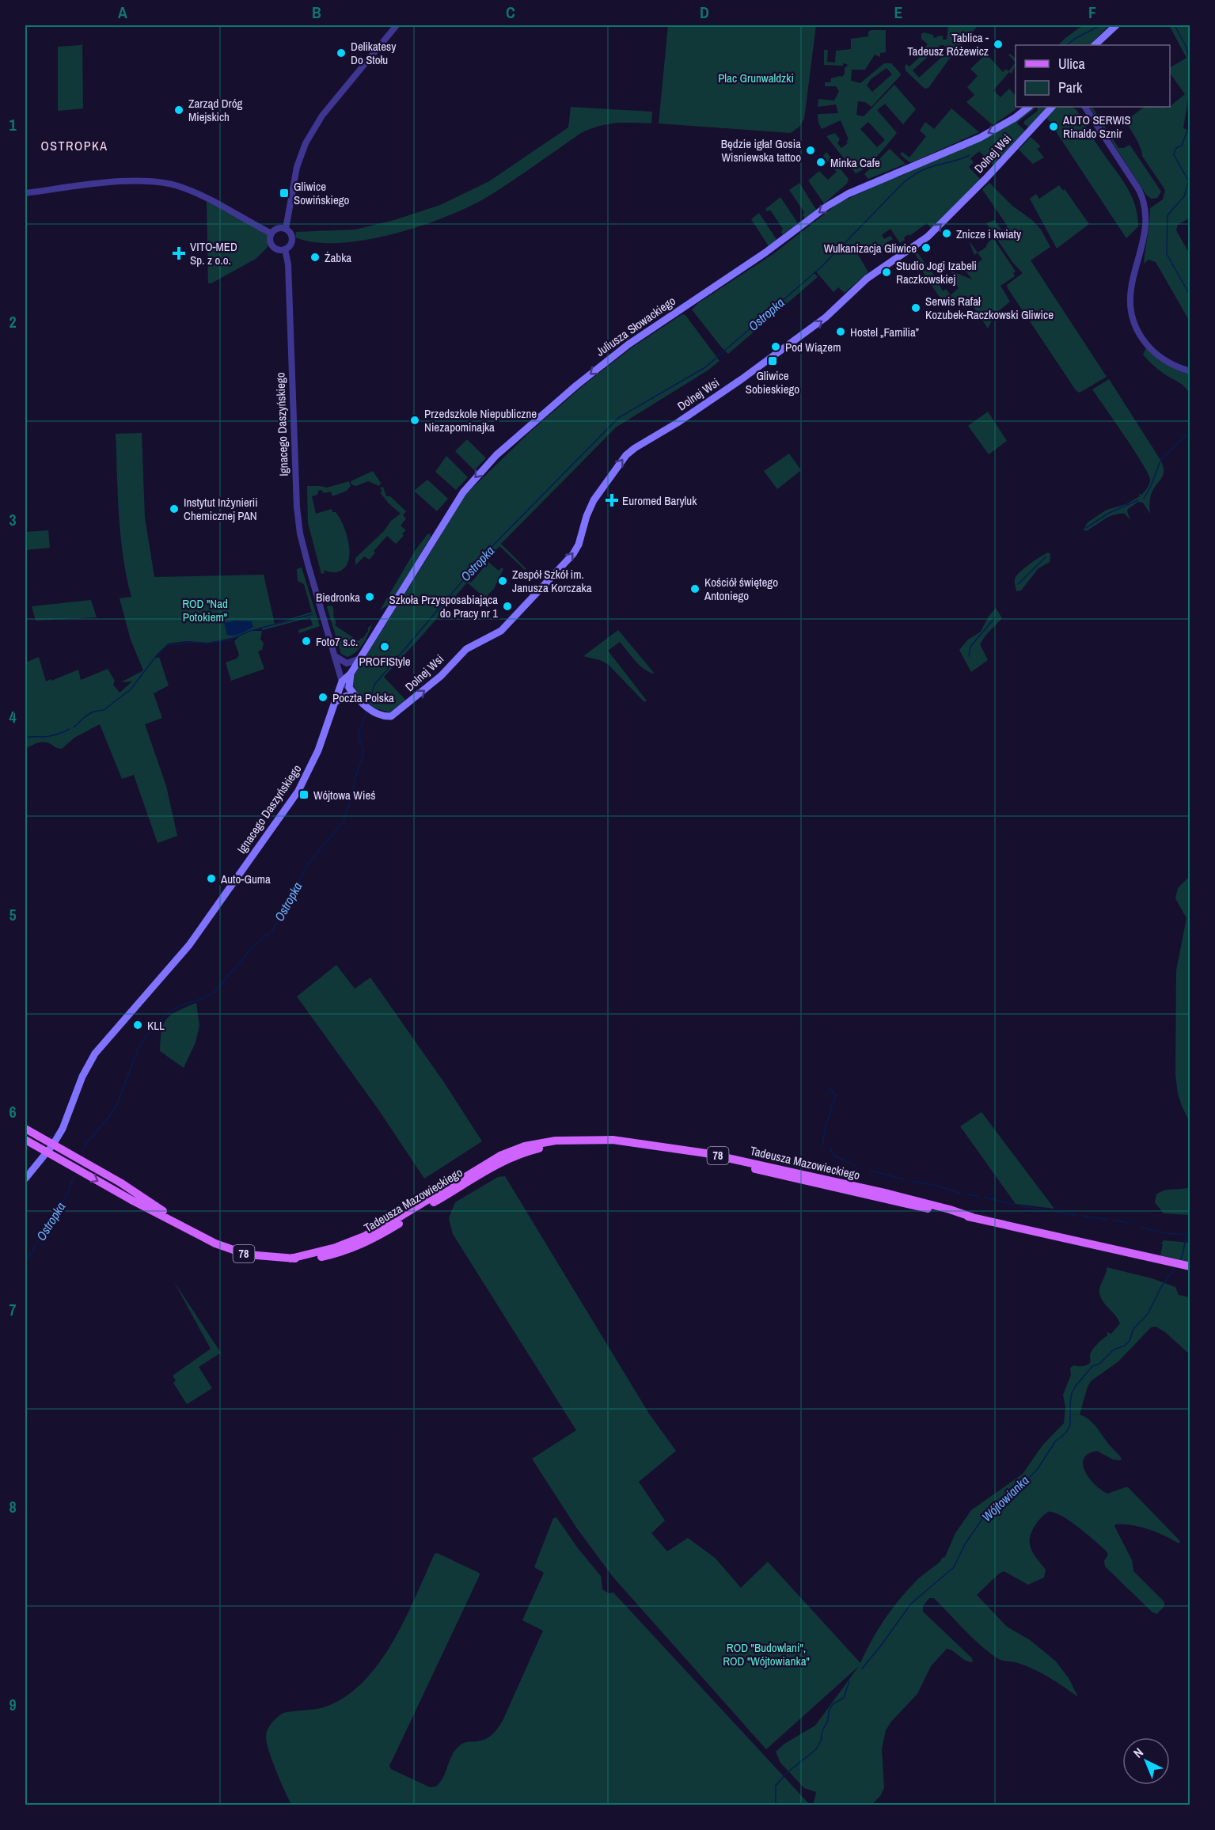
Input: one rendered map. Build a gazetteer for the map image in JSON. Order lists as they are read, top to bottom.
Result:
{
  "streets": {
    "main road": [
      "Dolnej Wsi",
      "Juliusza Słowackiego",
      "Ignacego Daszyńskiego",
      "78",
      "Tadeusza Mazowieckiego"
    ]
  },
  "crossings": [
    ["Juliusza Słowackiego", "Ignacego Daszyńskiego"],
    ["Ignacego Daszyńskiego", "78"],
    ["Ignacego Daszyńskiego", "Tadeusza Mazowieckiego"],
    ["78", "Tadeusza Mazowieckiego"]
  ],
  "one_way": ["Dolnej Wsi", "Juliusza Słowackiego"],
  "districts": ["OSTROPKA"],
  "water": ["Ostropka", "Wójtowianka"],
  "parks": ["Plac Grunwaldzki", "ROD \"Nad Potokiem\"", "ROD \"Budowlani\", ROD \"Wójtowianka\""],
  "places": {
    "other": [
      "Tablica - Tadeusz Różewicz",
      "Delikatesy Do Stołu",
      "Zarząd Dróg Miejskich",
      "AUTO SERWIS Rinaldo Sznir",
      "Będzie igła! Gosia Wisniewska tattoo",
      "Minka Cafe",
      "Znicze i kwiaty",
      "Wulkanizacja Gliwice",
      "Żabka",
      "Studio Jogi Izabeli Raczkowskiej",
      "Serwis Rafał Kozubek-Raczkowski Gliwice",
      "Hostel „Familia”",
      "Pod Wiązem",
      "Przedszkole Niepubliczne Niezapominajka",
      "Instytut Inżynierii Chemicznej PAN",
      "Zespół Szkół im. Janusza Korczaka",
      "Kościół świętego Antoniego",
      "Biedronka",
      "Szkoła Przysposabiająca do Pracy nr 1",
      "Foto7 s.c.",
      "PROFIStyle",
      "Poczta Polska",
      "Auto-Guma",
      "KLL"
    ],
    "transit": ["Gliwice Sowińskiego", "Gliwice Sobieskiego", "Wójtowa Wieś"],
    "health": ["VITO-MED Sp. z o.o.", "Euromed Baryluk"]
  },
  "legend": ["Ulica", "Park"],
  "north": "top left",
  "grid": {
    "columns": [
      "A",
      "B",
      "C",
      "D",
      "E",
      "F"
    ],
    "rows": [
      "1",
      "2",
      "3",
      "4",
      "5",
      "6",
      "7",
      "8",
      "9"
    ]
  }
}
